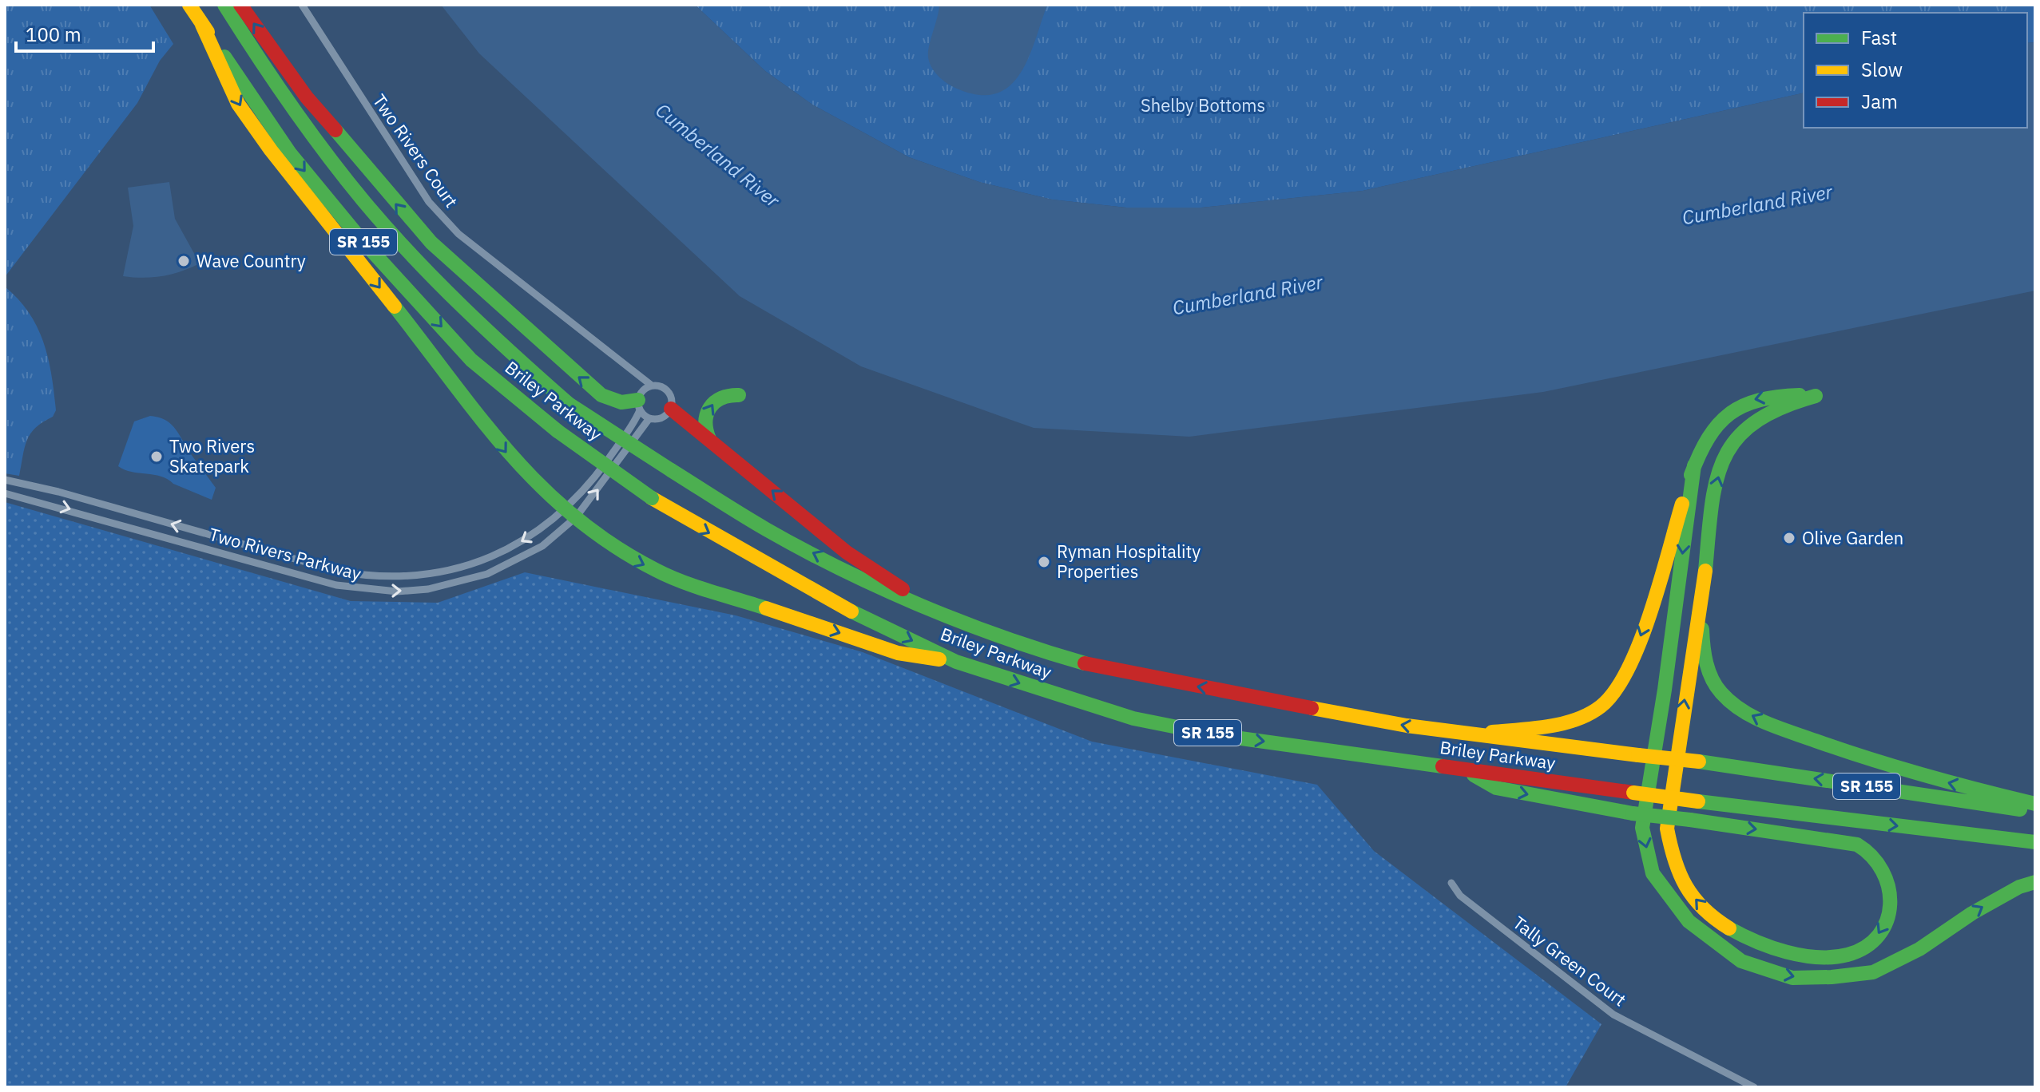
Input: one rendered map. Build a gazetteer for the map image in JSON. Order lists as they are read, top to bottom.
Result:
{
  "streets": {
    "highway": ["SR 155", "Briley Parkway"],
    "street": ["Two Rivers Court", "Two Rivers Parkway", "Tally Green Court"]
  },
  "crossings": [
    ["Two Rivers Court", "Two Rivers Parkway"]
  ],
  "water": ["Cumberland River"],
  "parks": ["Shelby Bottoms"],
  "places": [
    "Wave Country",
    "Two Rivers Skatepark",
    "Olive Garden",
    "Ryman Hospitality Properties"
  ],
  "legend": ["Fast", "Slow", "Jam"],
  "scale_bar": "100 m"
}
